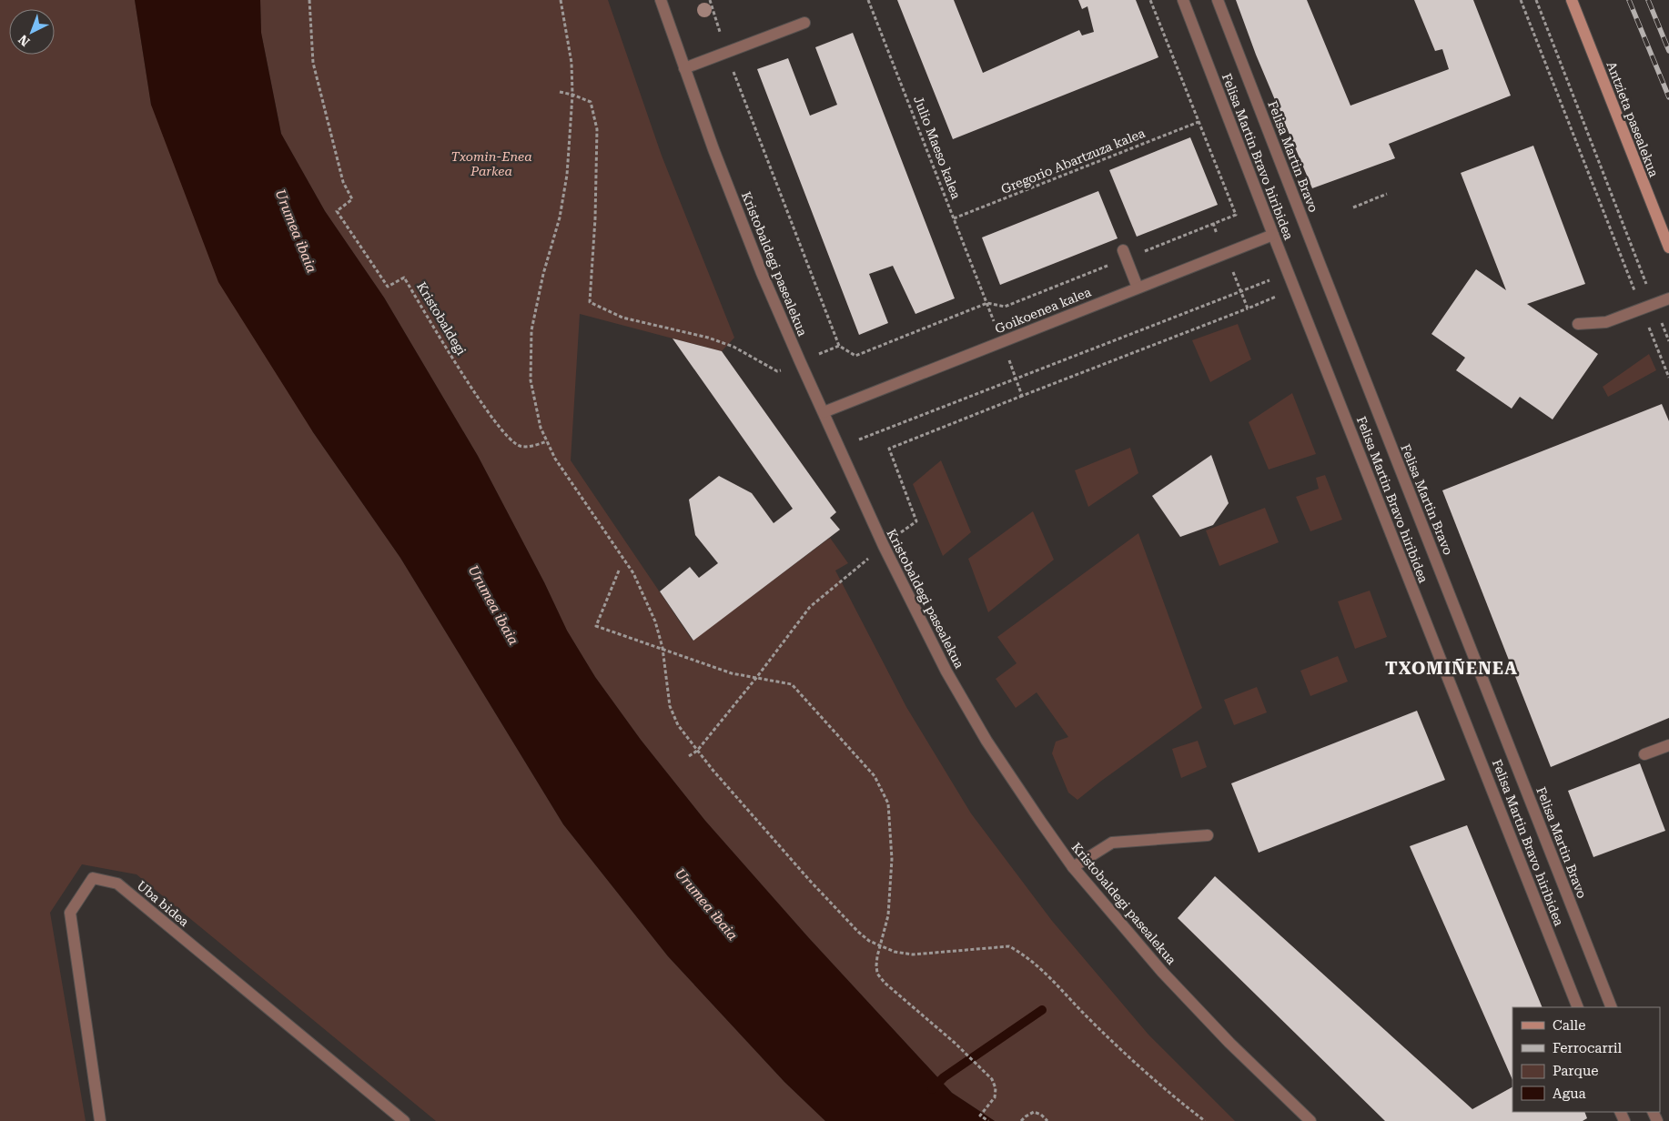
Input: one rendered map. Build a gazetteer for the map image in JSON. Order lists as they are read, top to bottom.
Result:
{
  "streets": {
    "main road": ["Antzieta pasealekua"],
    "street": [
      "Felisa Martin Bravo hiribidea",
      "Felisa Martin Bravo",
      "Kristobaldegi pasealekua",
      "Goikoenea kalea",
      "Uba bidea"
    ],
    "path": ["Julio Maeso kalea", "Gregorio Abartzuza kalea", "Kristobaldegi"]
  },
  "crossings": [
    ["Julio Maeso kalea", "Gregorio Abartzuza kalea"],
    ["Julio Maeso kalea", "Goikoenea kalea"],
    ["Felisa Martin Bravo hiribidea", "Goikoenea kalea"],
    ["Kristobaldegi pasealekua", "Goikoenea kalea"]
  ],
  "districts": ["TXOMIÑENEA"],
  "water": ["Urumea ibaia"],
  "parks": ["Txomin-Enea Parkea"],
  "legend": [
    "Calle",
    "Ferrocarril",
    "Parque",
    "Agua"
  ],
  "north": "bottom left"
}
